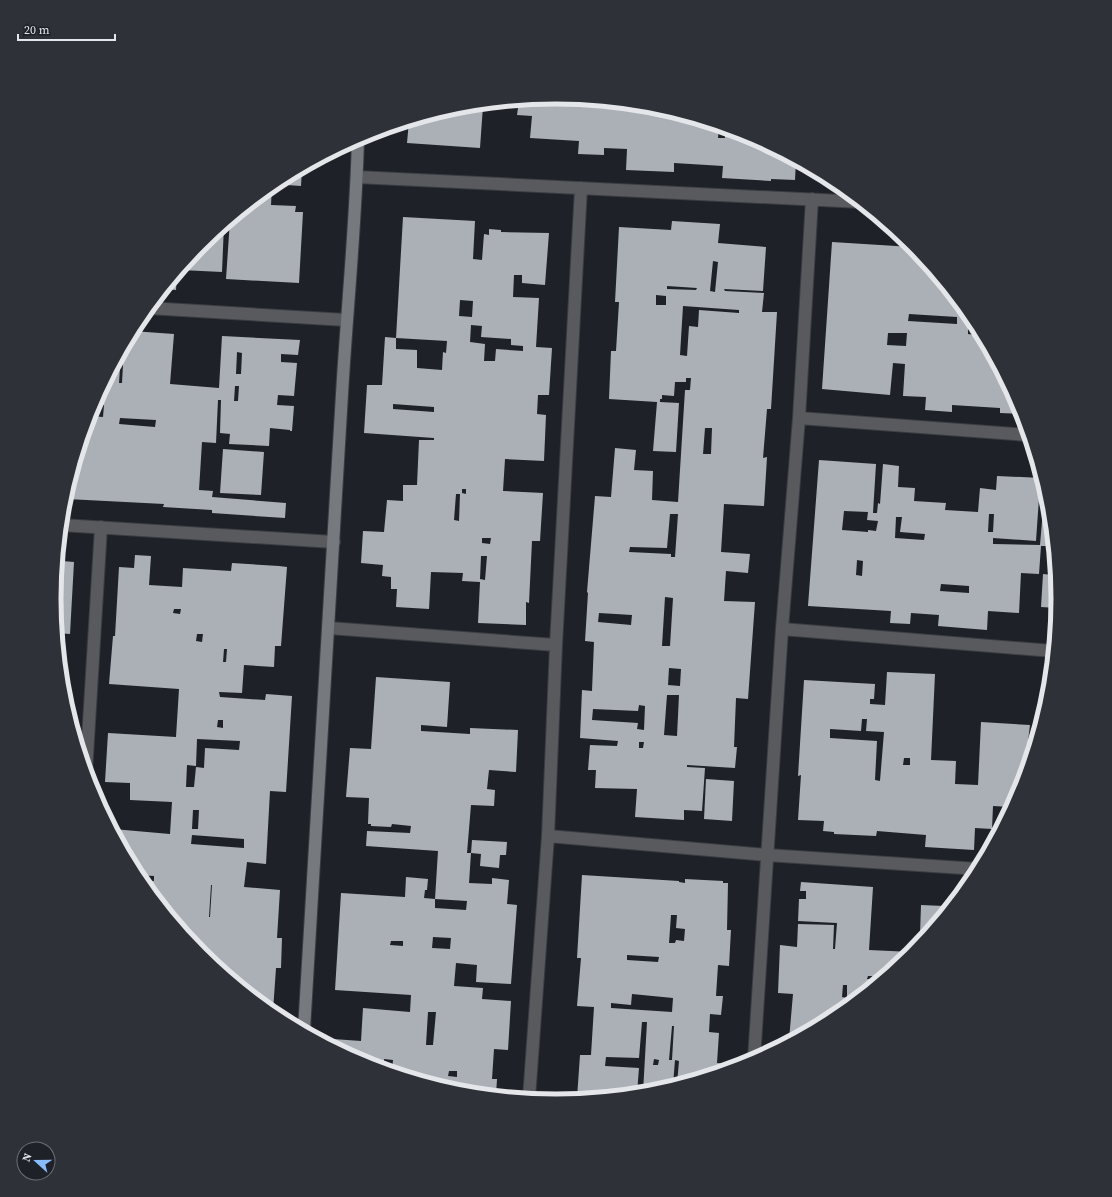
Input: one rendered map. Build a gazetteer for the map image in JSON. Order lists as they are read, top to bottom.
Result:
{
  "scale_bar": "20 m",
  "north": "left"
}
